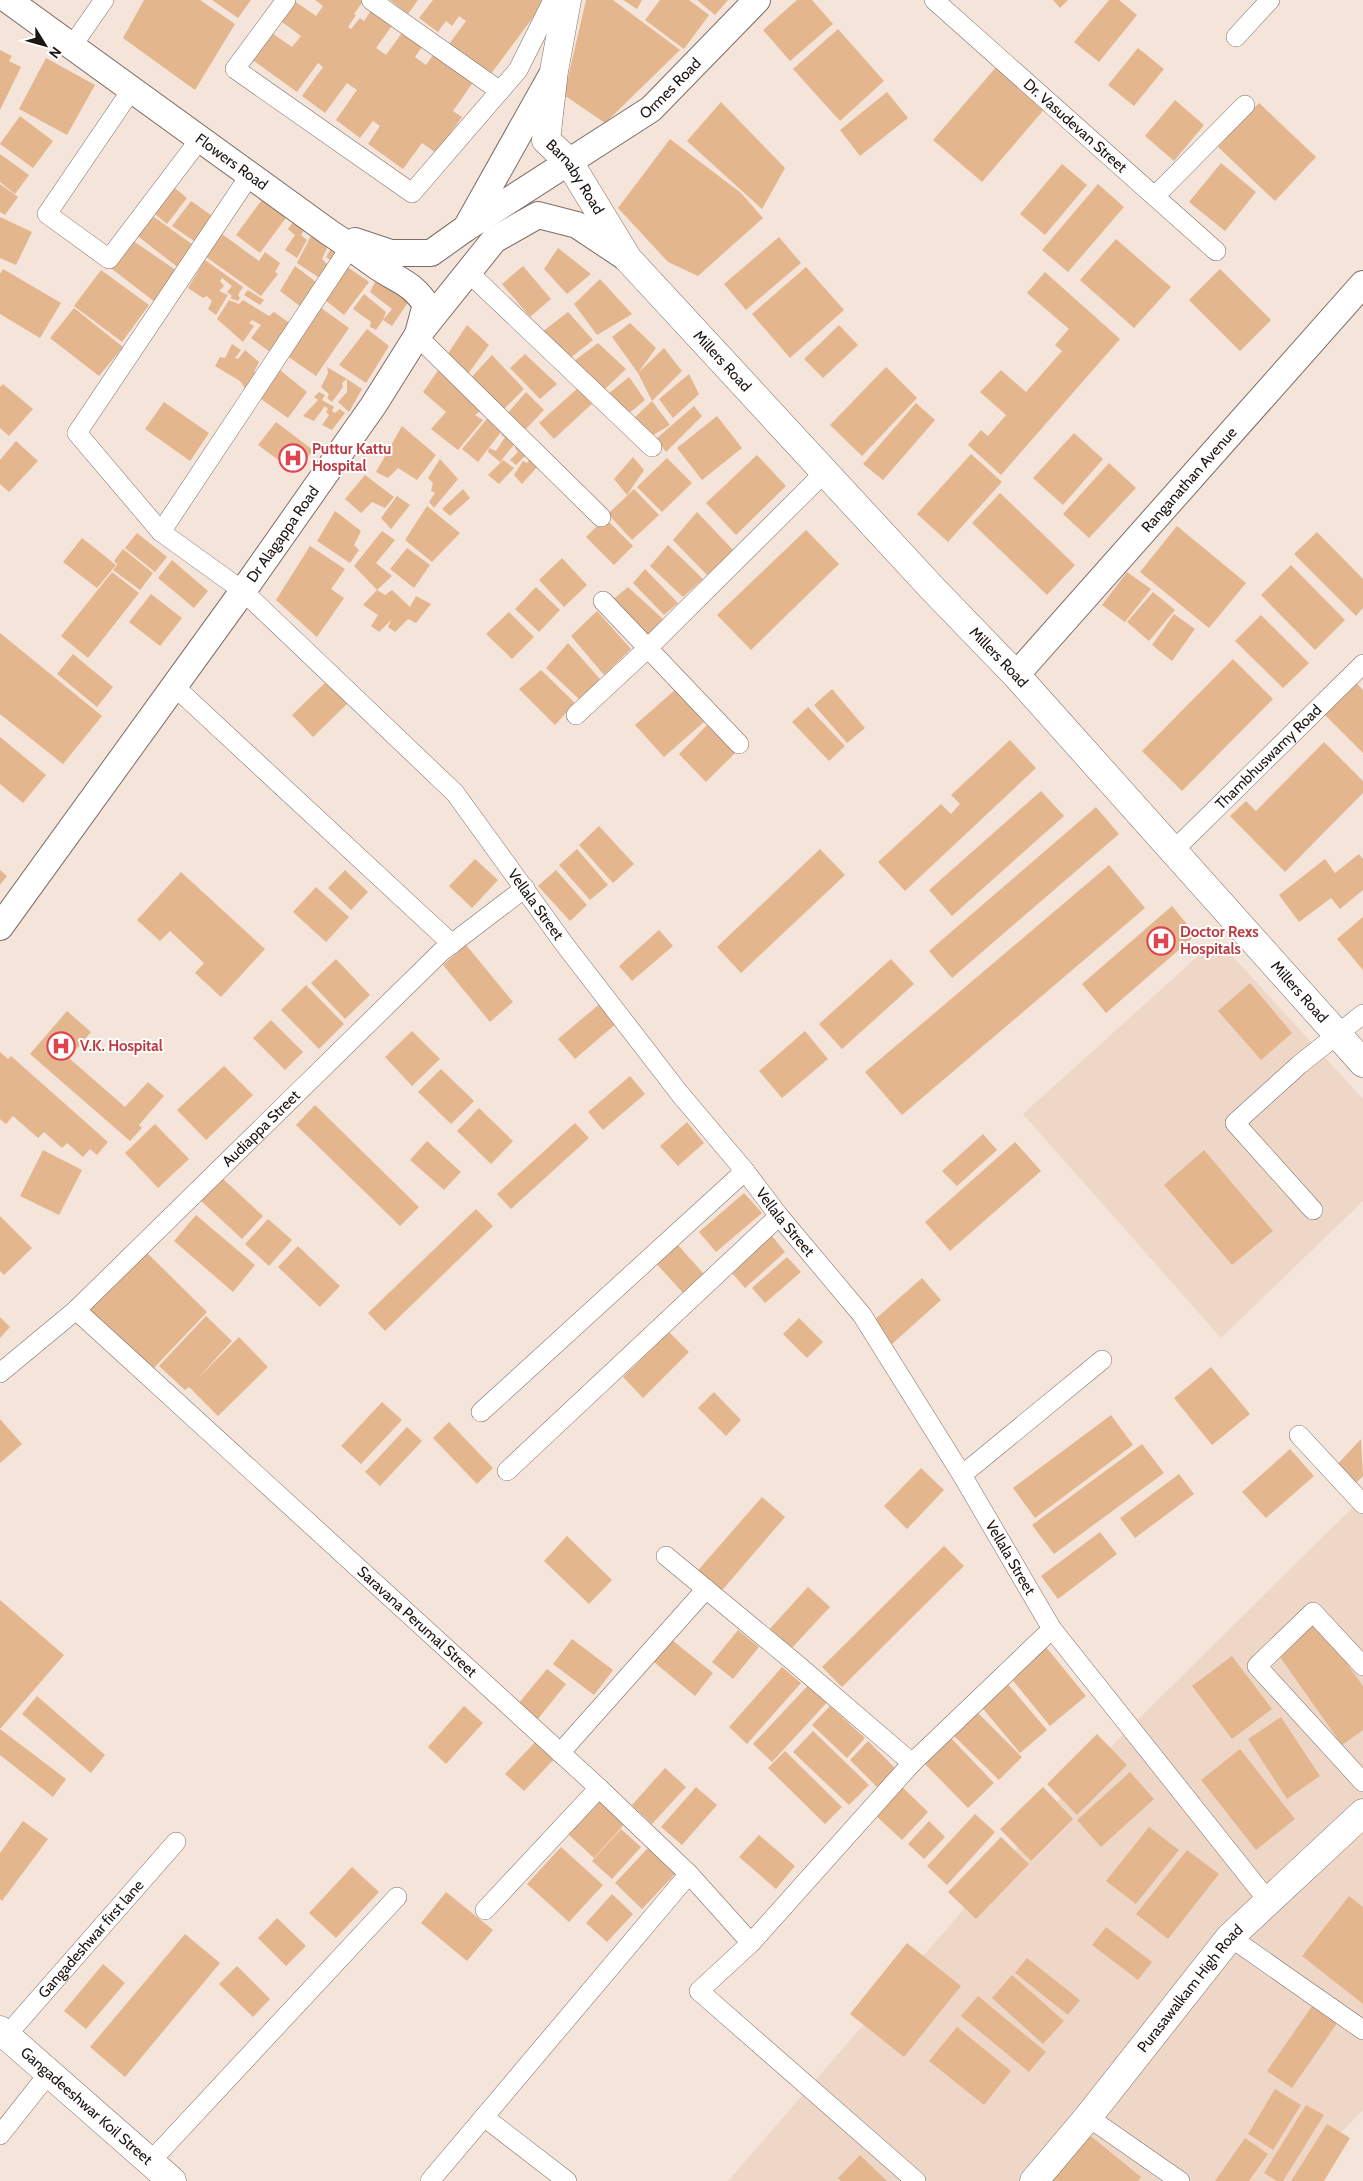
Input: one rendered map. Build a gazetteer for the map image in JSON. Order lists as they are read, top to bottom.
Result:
{
  "streets": {
    "main road": [
      "Barnaby Road",
      "Millers Road",
      "Purasawalkam High Road",
      "Gangadeeshwar Koil Street"
    ],
    "street": [
      "Ormes Road",
      "Dr. Vasudevan Street",
      "Flowers Road",
      "Ranganathan Avenue",
      "Dr Alagappa Road",
      "Thambhuswamy Road",
      "Vellala Street",
      "Audiappa Street",
      "Saravana Perumal Street",
      "Gangadeshwar first lane"
    ]
  },
  "crossings": [
    ["Ormes Road", "Flowers Road"],
    ["Ormes Road", "Barnaby Road"],
    ["Flowers Road", "Dr Alagappa Road"],
    ["Flowers Road", "Vellala Street"],
    ["Barnaby Road", "Millers Road"],
    ["Barnaby Road", "Dr Alagappa Road"],
    ["Millers Road", "Ranganathan Avenue"],
    ["Millers Road", "Dr Alagappa Road"],
    ["Millers Road", "Thambhuswamy Road"],
    ["Dr Alagappa Road", "Vellala Street"],
    ["Vellala Street", "Audiappa Street"],
    ["Vellala Street", "Purasawalkam High Road"],
    ["Audiappa Street", "Saravana Perumal Street"],
    ["Gangadeshwar first lane", "Gangadeeshwar Koil Street"]
  ],
  "places": {
    "hospital": ["Puttur Kattu Hospital", "Doctor Rexs Hospitals", "V.K. Hospital"]
  },
  "north": "bottom right"
}
